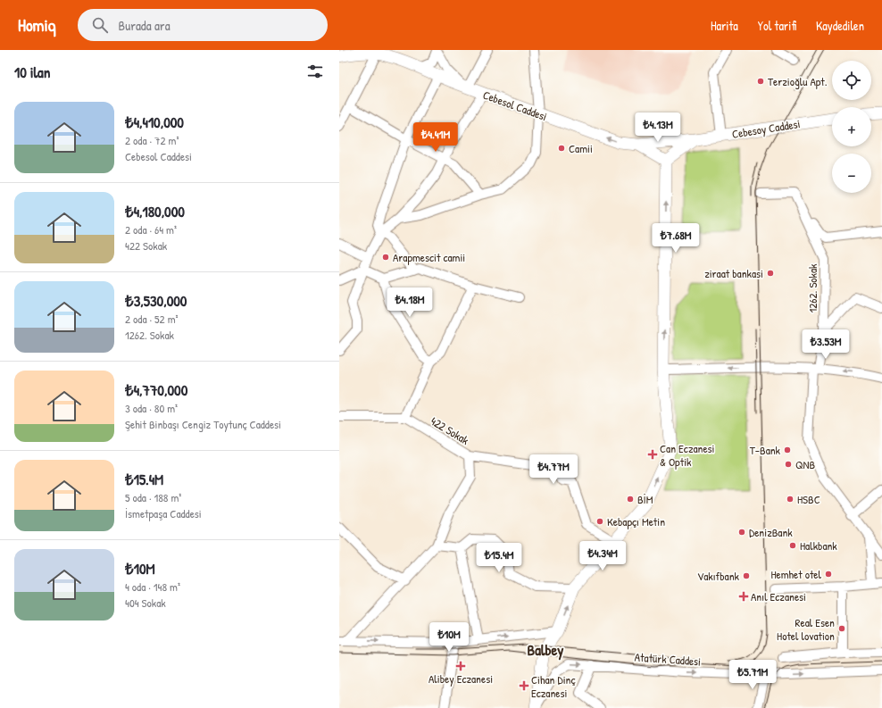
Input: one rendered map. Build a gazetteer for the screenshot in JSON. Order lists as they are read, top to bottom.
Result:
{
  "streets": {
    "main road": ["Cebesol Caddesi", "Cebesoy Caddesi"],
    "street": ["1262. Sokak", "422 Sokak", "Atatürk Caddesi"]
  },
  "crossings": [
    ["Cebesol Caddesi", "Cebesoy Caddesi"]
  ],
  "districts": ["Balbey"],
  "places": {
    "other": [
      "Terzioğlu Apt.",
      "Camii",
      "Arapmescit camii",
      "ziraat bankasi",
      "T-Bank",
      "QNB",
      "BİM",
      "HSBC",
      "Kebapçı Metin",
      "DenizBank",
      "Halkbank",
      "Hemhet otel",
      "Vakıfbank",
      "Real Esen Hotel lovation"
    ],
    "health": [
      "Can Eczanesi & Optik",
      "Anıl Eczanesi",
      "Alibey Eczanesi",
      "Cihan Dinç Eczanesi"
    ]
  },
  "page": {
    "header": "Homiq",
    "search": "Burada ara",
    "nav": ["Harita", "Yol tarifi", "Kaydedilen"],
    "heading": "10 ilan",
    "map_buttons": ["+", "−"],
    "list": [
      {
        "name": "₺4,410,000",
        "note": "2 oda · 72 m² · Cebesol Caddesi"
      },
      {
        "name": "₺4,180,000",
        "note": "2 oda · 64 m² · 422 Sokak"
      },
      {
        "name": "₺3,530,000",
        "note": "2 oda · 52 m² · 1262. Sokak"
      },
      {
        "name": "₺4,770,000",
        "note": "3 oda · 80 m² · Şehit Binbaşı Cengiz Toytunç Caddesi"
      },
      {
        "name": "₺15.4M",
        "note": "5 oda · 188 m² · İsmetpaşa Caddesi"
      },
      {
        "name": "₺10M",
        "note": "4 oda · 148 m² · 404 Sokak"
      }
    ],
    "price": [
      "₺4.13M",
      "₺4.41M",
      "₺7.68M",
      "₺4.18M",
      "₺3.53M",
      "₺4.77M",
      "₺4.34M",
      "₺15.4M",
      "₺10M",
      "₺5.71M"
    ]
  }
}
